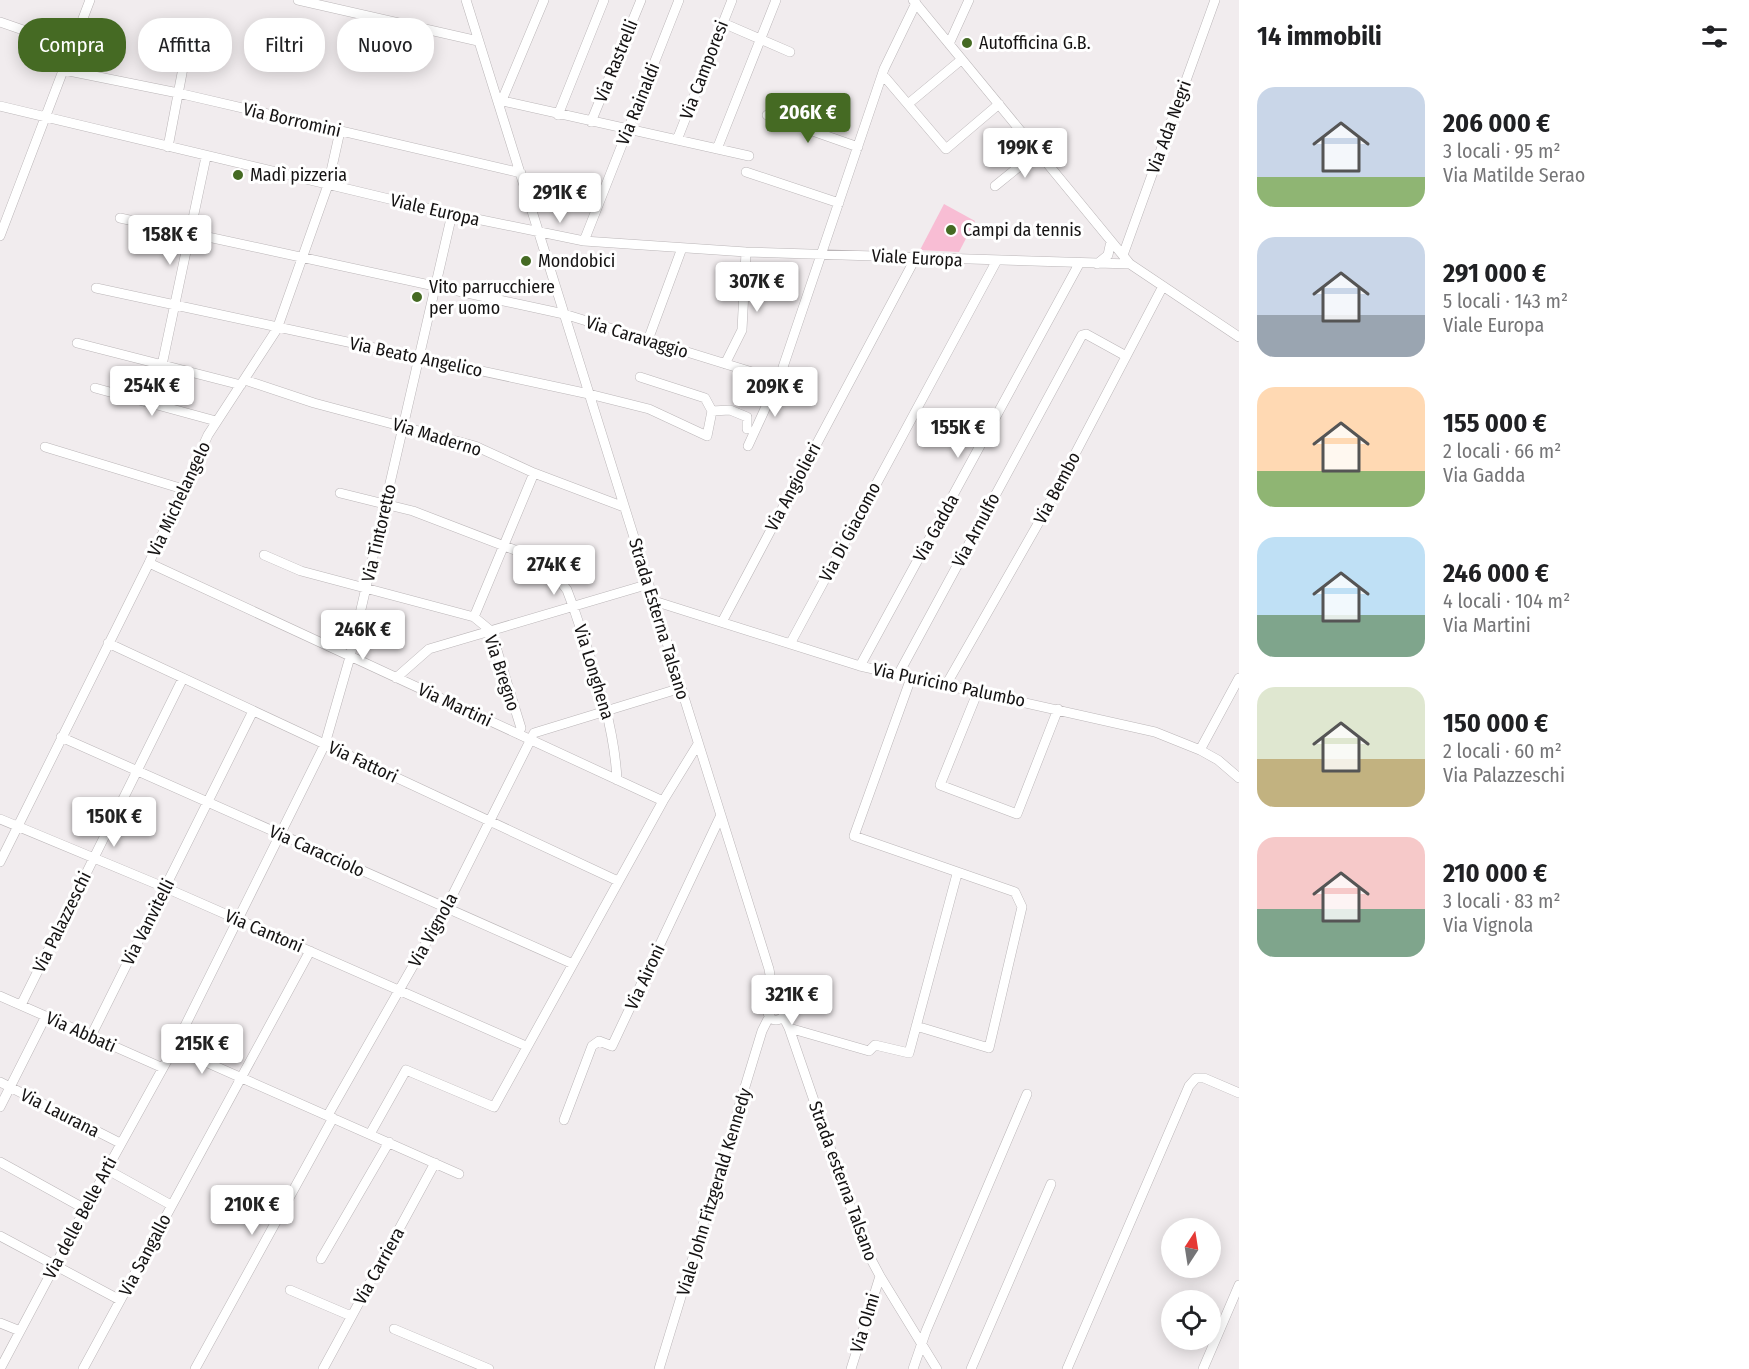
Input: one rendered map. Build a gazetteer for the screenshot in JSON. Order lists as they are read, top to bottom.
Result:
{
  "streets": {
    "street": [
      "Via Rastrelli",
      "Via Camporesi",
      "Via Rainaldi",
      "Via Borromini",
      "Via Ada Negri",
      "Viale Europa",
      "Via Caravaggio",
      "Via Beato Angelico",
      "Via Maderno",
      "Via Angiolieri",
      "Via Bembo",
      "Via Michelangelo",
      "Via Gadda",
      "Via Arnulfo",
      "Via Di Giacomo",
      "Via Tintoretto",
      "Strada Esterna Talsano",
      "Via Longhena",
      "Via Bregno",
      "Via Puricino Palumbo",
      "Via Martini",
      "Via Fattori",
      "Via Caracciolo",
      "Via Palazzeschi",
      "Via Vanvitelli",
      "Via Vignola",
      "Via Cantoni",
      "Via Aironi",
      "Via Abbati",
      "Via Laurana",
      "Strada esterna Talsano",
      "Viale John Fitzgerald Kennedy",
      "Via delle Belle Arti",
      "Via Sangallo",
      "Via Carriera",
      "Via Olmi"
    ]
  },
  "crossings": [
    ["Via Rainaldi", "Viale Europa"],
    ["Via Borromini", "Via Michelangelo"],
    ["Via Borromini", "Strada Esterna Talsano"],
    ["Viale Europa", "Via Angiolieri"],
    ["Viale Europa", "Via Michelangelo"],
    ["Viale Europa", "Via Gadda"],
    ["Viale Europa", "Via Di Giacomo"],
    ["Viale Europa", "Via Tintoretto"],
    ["Viale Europa", "Strada Esterna Talsano"],
    ["Via Caravaggio", "Via Michelangelo"],
    ["Via Caravaggio", "Via Tintoretto"],
    ["Via Caravaggio", "Strada Esterna Talsano"],
    ["Via Beato Angelico", "Via Michelangelo"],
    ["Via Beato Angelico", "Via Tintoretto"],
    ["Via Beato Angelico", "Strada Esterna Talsano"],
    ["Via Maderno", "Via Michelangelo"],
    ["Via Maderno", "Via Tintoretto"],
    ["Via Maderno", "Strada Esterna Talsano"],
    ["Via Angiolieri", "Via Puricino Palumbo"],
    ["Via Bembo", "Via Arnulfo"],
    ["Via Bembo", "Via Puricino Palumbo"],
    ["Via Michelangelo", "Via Martini"],
    ["Via Michelangelo", "Via Fattori"],
    ["Via Michelangelo", "Via Caracciolo"],
    ["Via Michelangelo", "Via Cantoni"],
    ["Via Gadda", "Via Puricino Palumbo"],
    ["Via Arnulfo", "Via Puricino Palumbo"],
    ["Via Di Giacomo", "Via Puricino Palumbo"],
    ["Via Tintoretto", "Via Longhena"],
    ["Via Tintoretto", "Via Martini"],
    ["Via Tintoretto", "Via Fattori"],
    ["Via Tintoretto", "Via Caracciolo"],
    ["Via Tintoretto", "Via Cantoni"],
    ["Via Tintoretto", "Via Abbati"],
    ["Via Tintoretto", "Via delle Belle Arti"],
    ["Strada Esterna Talsano", "Via Puricino Palumbo"],
    ["Strada Esterna Talsano", "Via Aironi"],
    ["Strada Esterna Talsano", "Strada esterna Talsano"],
    ["Strada Esterna Talsano", "Viale John Fitzgerald Kennedy"],
    ["Via Longhena", "Via Martini"],
    ["Via Bregno", "Via Martini"],
    ["Via Martini", "Via Vignola"],
    ["Via Fattori", "Via Palazzeschi"],
    ["Via Fattori", "Via Vanvitelli"],
    ["Via Fattori", "Via Vignola"],
    ["Via Caracciolo", "Via Palazzeschi"],
    ["Via Caracciolo", "Via Vanvitelli"],
    ["Via Caracciolo", "Via Vignola"],
    ["Via Palazzeschi", "Via Cantoni"],
    ["Via Palazzeschi", "Via Abbati"],
    ["Via Vanvitelli", "Via Cantoni"],
    ["Via Vanvitelli", "Via Abbati"],
    ["Via Vignola", "Via Cantoni"],
    ["Via Cantoni", "Via Sangallo"],
    ["Via Abbati", "Via delle Belle Arti"],
    ["Via Laurana", "Via delle Belle Arti"],
    ["Strada esterna Talsano", "Viale John Fitzgerald Kennedy"],
    ["Strada esterna Talsano", "Via Olmi"]
  ],
  "places": [
    "Autofficina G.B.",
    "Madì pizzeria",
    "Campi da tennis",
    "Mondobici",
    "Vito parrucchiere per uomo"
  ],
  "north": "top",
  "page": {
    "heading": "14 immobili",
    "chip": [
      "Compra",
      "Affitta",
      "Filtri",
      "Nuovo"
    ],
    "list": [
      {
        "name": "206 000 €",
        "note": "3 locali · 95 m² · Via Matilde Serao"
      },
      {
        "name": "291 000 €",
        "note": "5 locali · 143 m² · Viale Europa"
      },
      {
        "name": "155 000 €",
        "note": "2 locali · 66 m² · Via Gadda"
      },
      {
        "name": "246 000 €",
        "note": "4 locali · 104 m² · Via Martini"
      },
      {
        "name": "150 000 €",
        "note": "2 locali · 60 m² · Via Palazzeschi"
      },
      {
        "name": "210 000 €",
        "note": "3 locali · 83 m² · Via Vignola"
      }
    ],
    "price": [
      "206K €",
      "199K €",
      "291K €",
      "158K €",
      "307K €",
      "254K €",
      "209K €",
      "155K €",
      "274K €",
      "246K €",
      "150K €",
      "321K €",
      "215K €",
      "210K €"
    ]
  }
}
